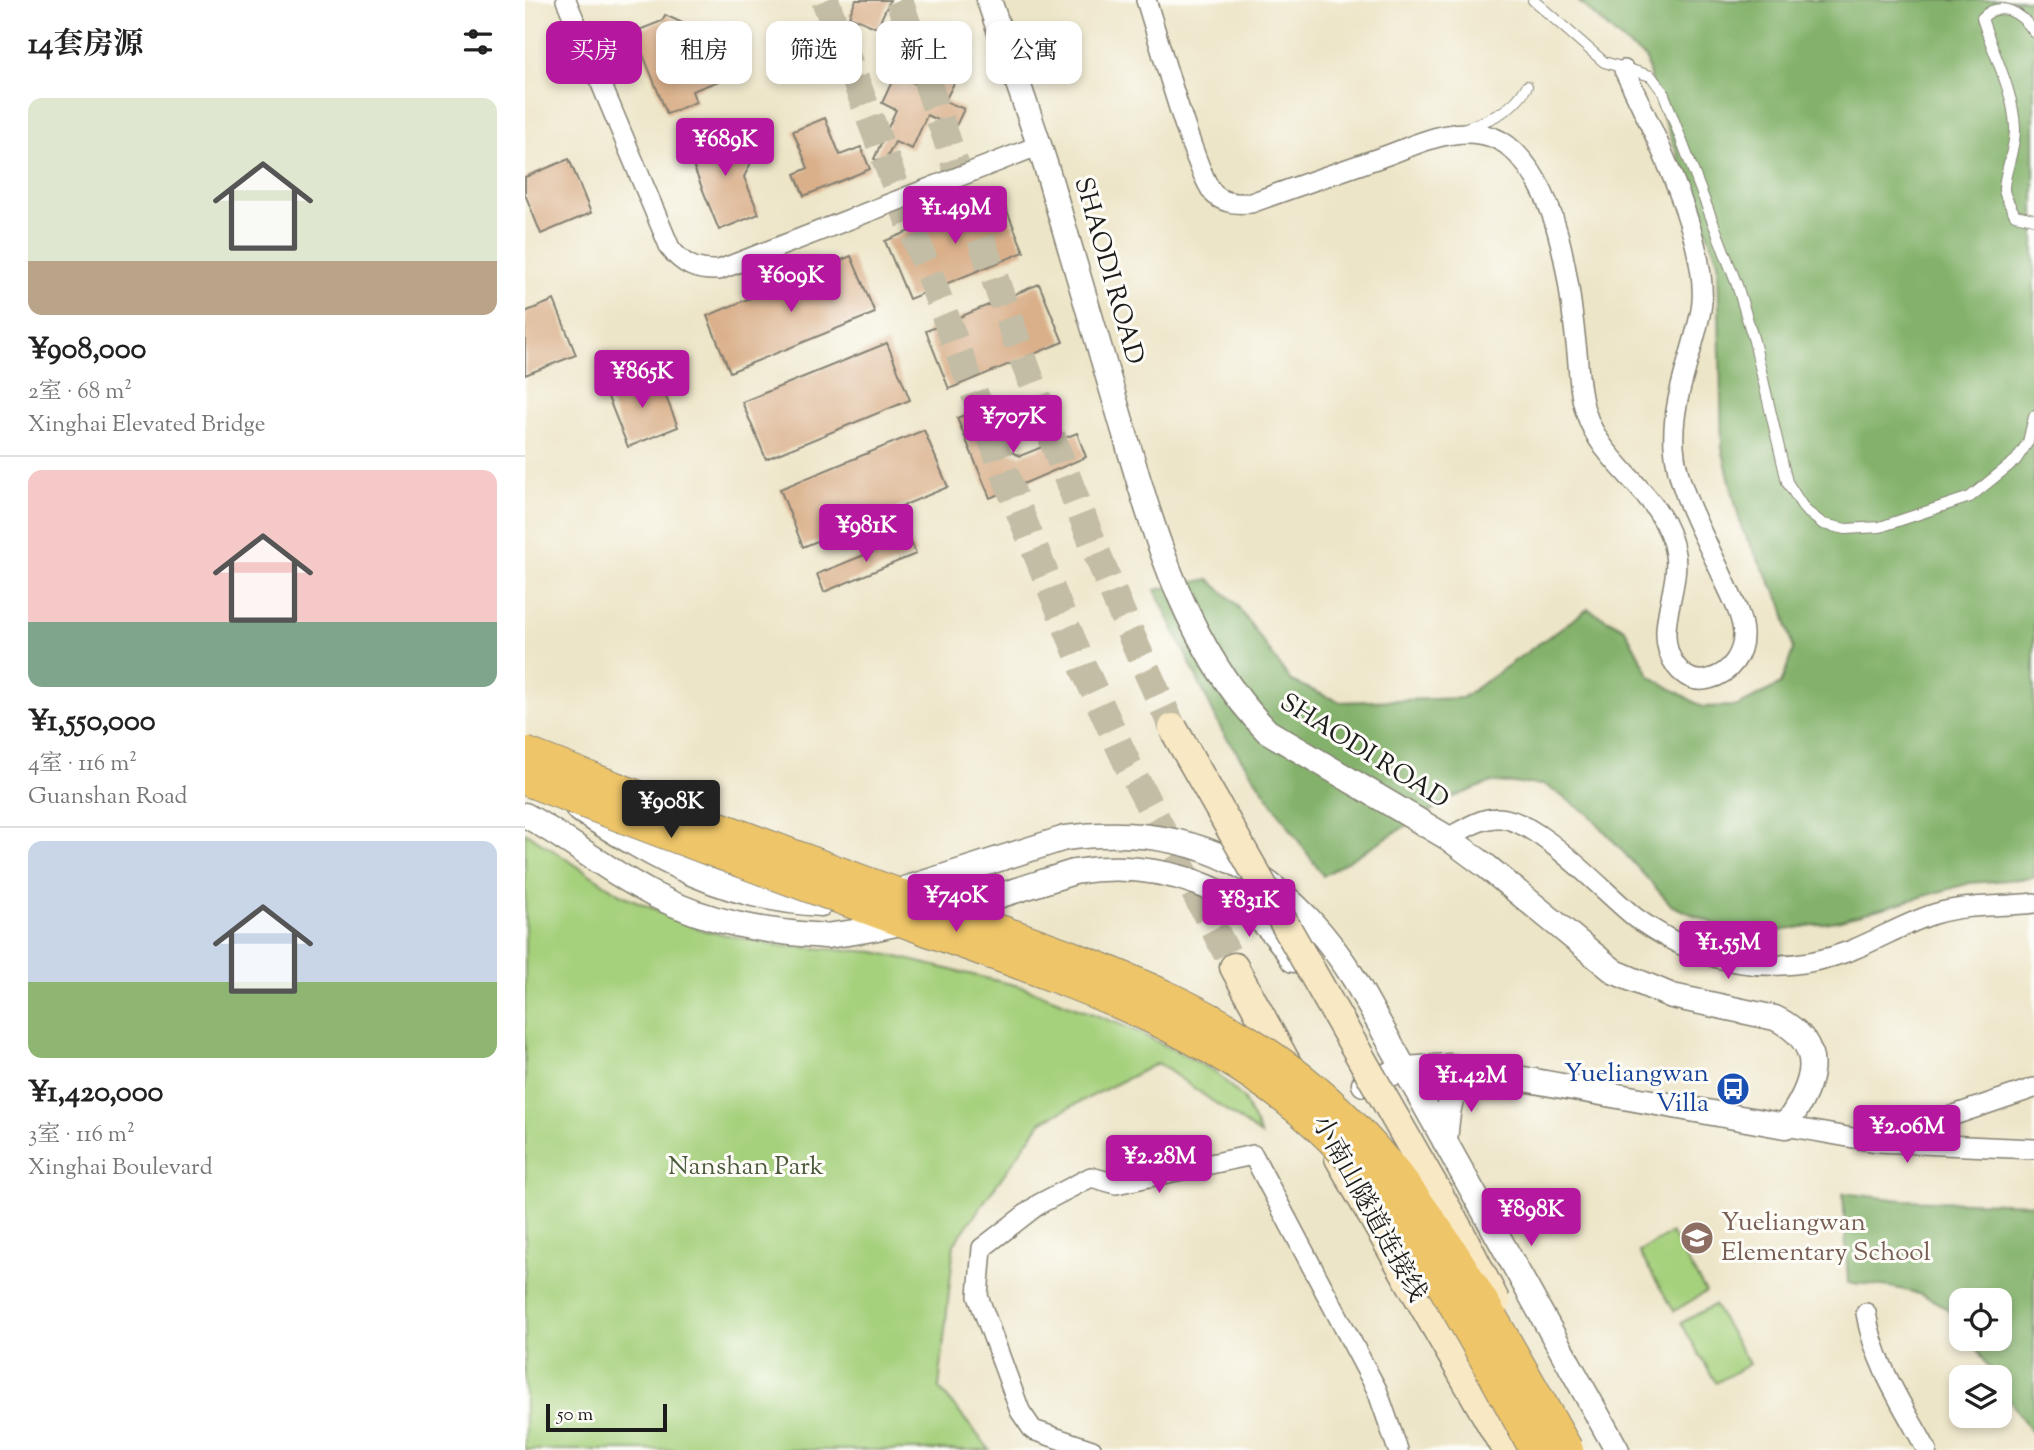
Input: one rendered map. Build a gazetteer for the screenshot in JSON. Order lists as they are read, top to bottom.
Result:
{
  "streets": {
    "main road": ["小南山隧道连接线"],
    "street": ["SHAODI ROAD"]
  },
  "parks": ["Nanshan Park"],
  "places": {
    "bus stop": ["Yueliangwan Villa"],
    "school or university": ["Yueliangwan Elementary School"]
  },
  "scale_bar": "50 m",
  "page": {
    "heading": "14套房源",
    "chip": [
      "买房",
      "租房",
      "筛选",
      "新上",
      "公寓"
    ],
    "list": [
      {
        "name": "¥908,000",
        "note": "2室 · 68 m² · Xinghai Elevated Bridge"
      },
      {
        "name": "¥1,550,000",
        "note": "4室 · 116 m² · Guanshan Road"
      },
      {
        "name": "¥1,420,000",
        "note": "3室 · 116 m² · Xinghai Boulevard"
      }
    ],
    "price": [
      "¥689K",
      "¥1.49M",
      "¥609K",
      "¥865K",
      "¥707K",
      "¥981K",
      "¥908K",
      "¥740K",
      "¥831K",
      "¥1.55M",
      "¥1.42M",
      "¥2.06M",
      "¥2.28M",
      "¥898K"
    ],
    "scale": "50 m"
  }
}
